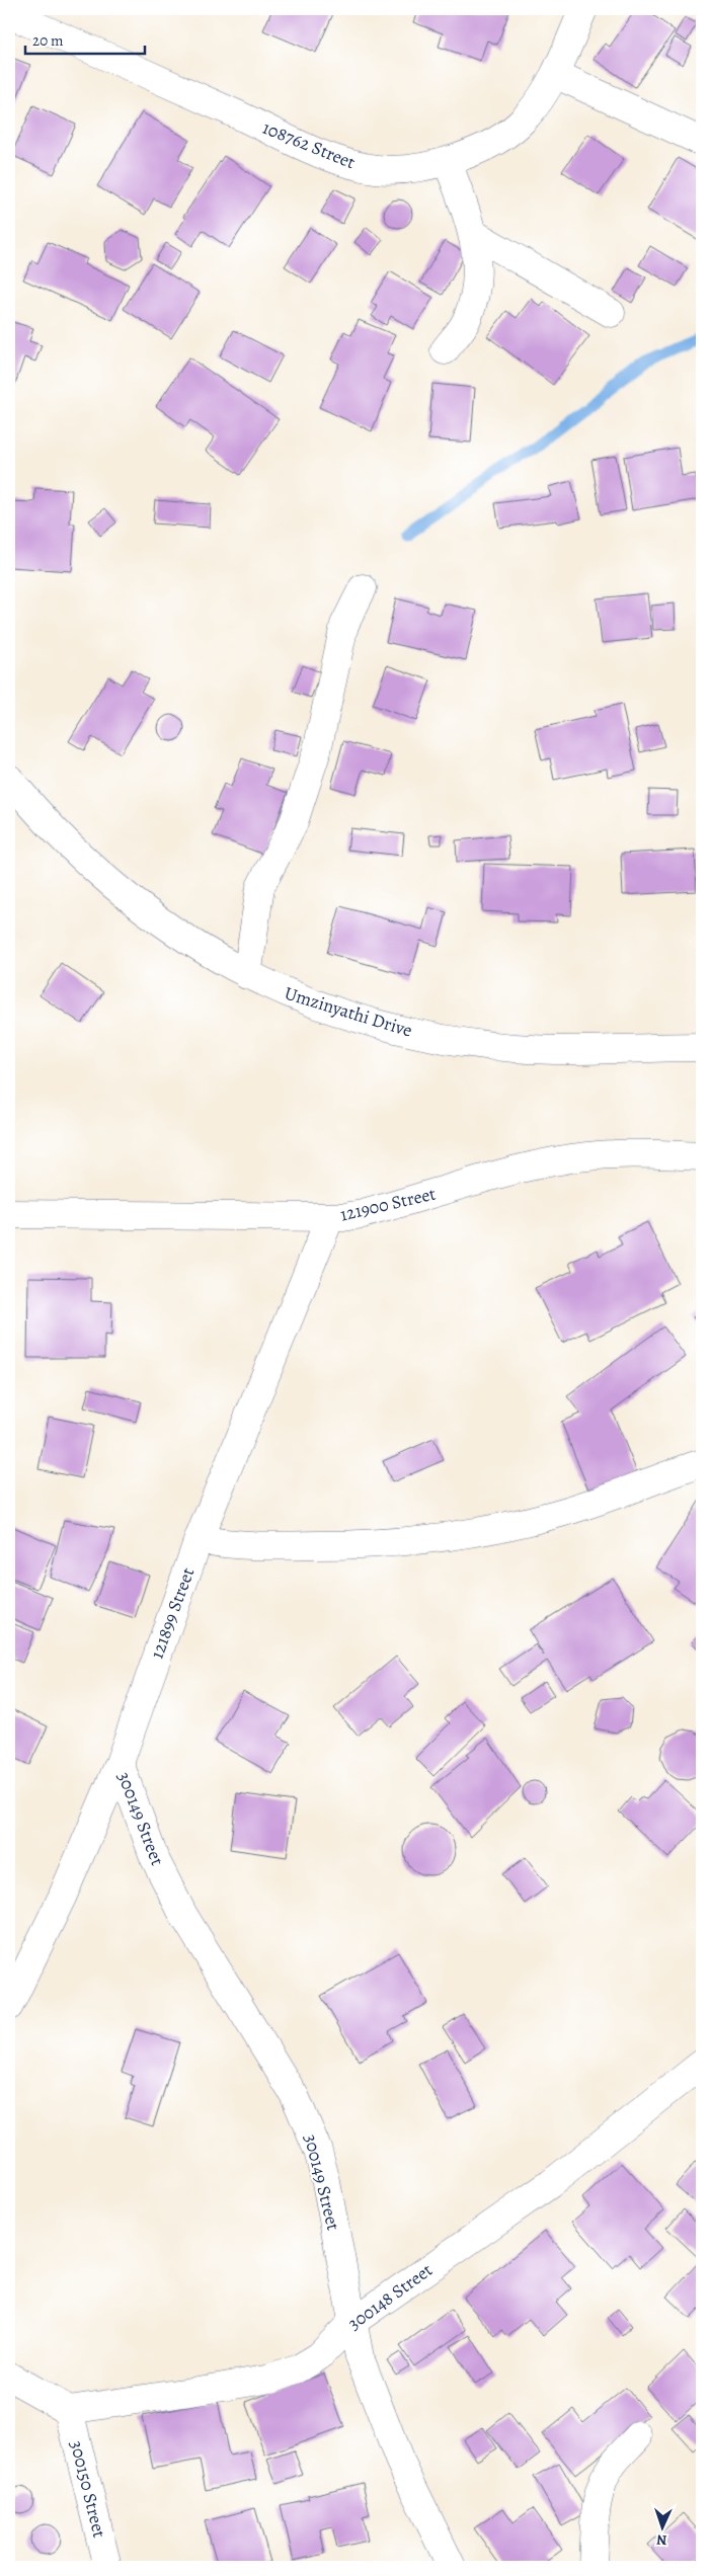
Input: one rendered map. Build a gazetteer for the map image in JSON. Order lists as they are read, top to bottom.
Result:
{
  "streets": {
    "street": [
      "108762 Street",
      "Umzinyathi Drive",
      "121900 Street",
      "121899 Street",
      "300149 Street",
      "300148 Street",
      "300150 Street"
    ]
  },
  "crossings": [
    ["121900 Street", "121899 Street"],
    ["121899 Street", "300149 Street"],
    ["300149 Street", "300148 Street"],
    ["300148 Street", "300150 Street"]
  ],
  "scale_bar": "20 m",
  "north": "bottom"
}
